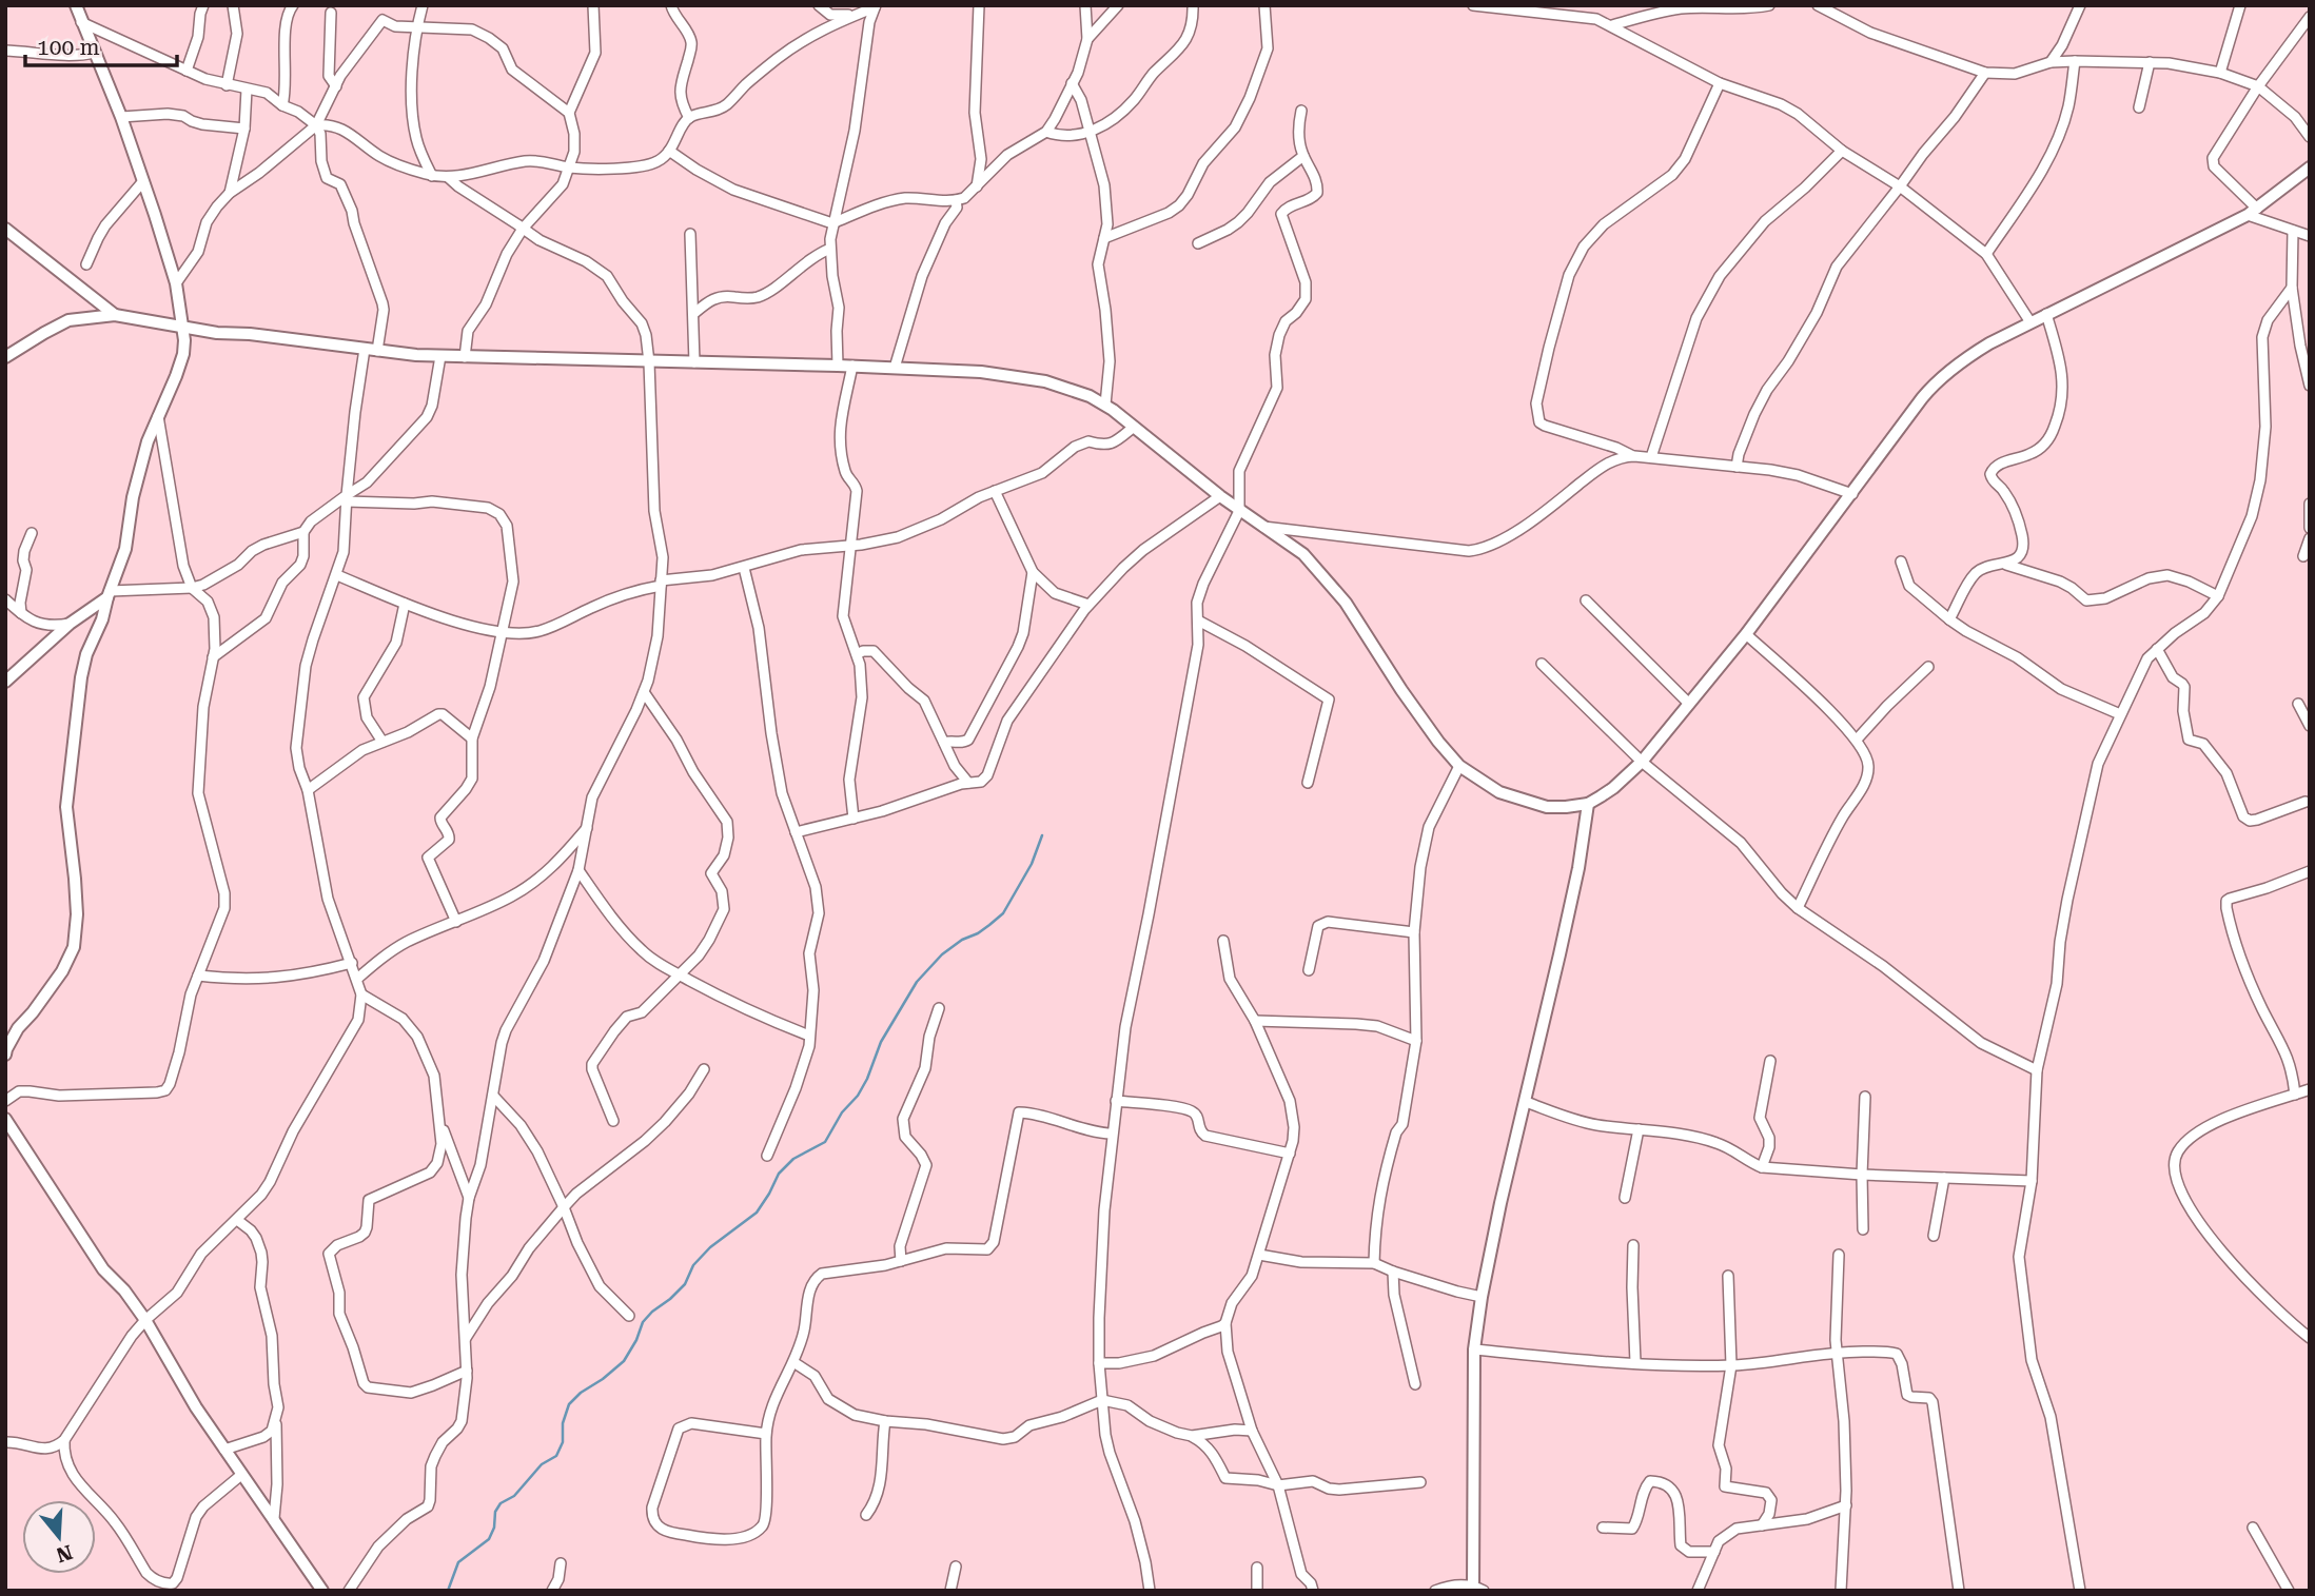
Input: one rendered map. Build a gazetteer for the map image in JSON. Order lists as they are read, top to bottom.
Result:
{
  "scale_bar": "100 m",
  "north": "bottom"
}
